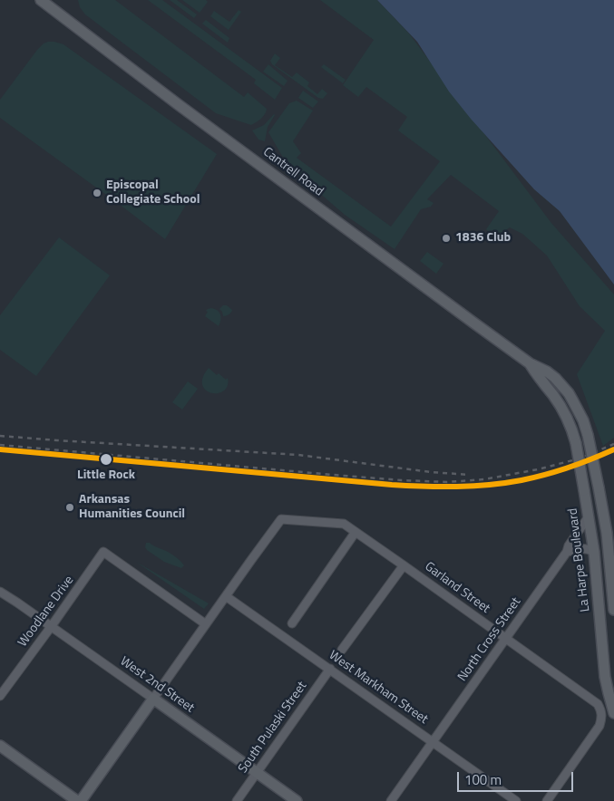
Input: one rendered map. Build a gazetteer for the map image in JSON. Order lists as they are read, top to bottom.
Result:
{
  "streets": {
    "main road": ["Cantrell Road", "La Harpe Boulevard", "West 2nd Street"],
    "street": [
      "Garland Street",
      "Woodlane Drive",
      "North Cross Street",
      "West Markham Street",
      "South Pulaski Street"
    ]
  },
  "crossings": [
    ["Cantrell Road", "La Harpe Boulevard"],
    ["La Harpe Boulevard", "North Cross Street"],
    ["Garland Street", "North Cross Street"],
    ["Garland Street", "West Markham Street"],
    ["Woodlane Drive", "West 2nd Street"],
    ["North Cross Street", "West Markham Street"],
    ["West 2nd Street", "South Pulaski Street"],
    ["West Markham Street", "South Pulaski Street"]
  ],
  "places": [
    "Episcopal Collegiate School",
    "1836 Club",
    "Little Rock",
    "Arkansas Humanities Council"
  ],
  "scale_bar": "100 m"
}
